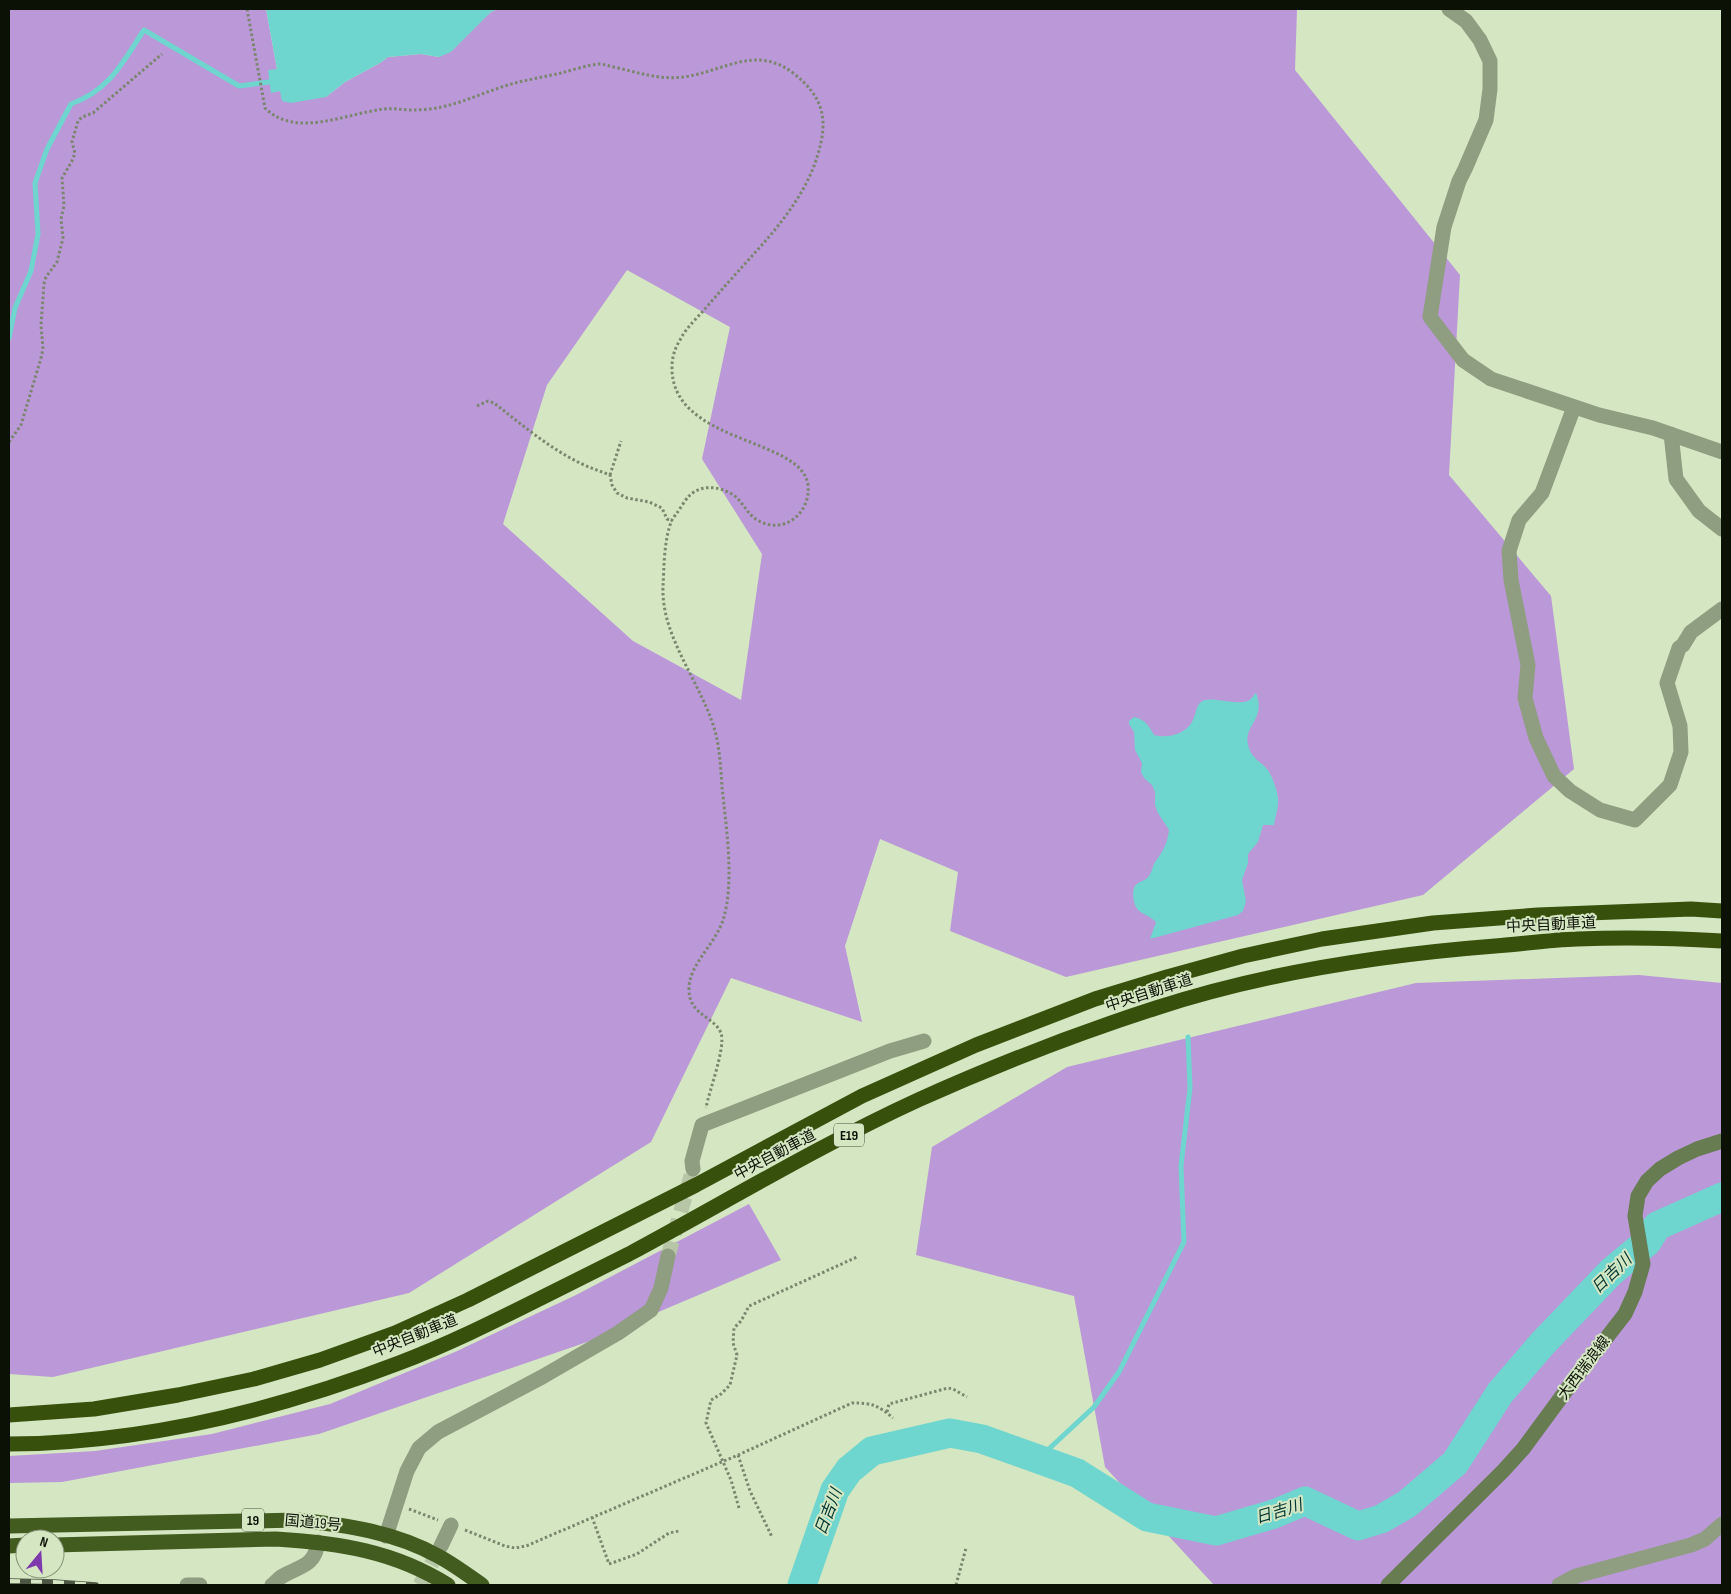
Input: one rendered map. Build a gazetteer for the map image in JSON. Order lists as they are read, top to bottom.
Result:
{
  "streets": {
    "highway": [
      "中央自動車道",
      "E19",
      "19",
      "国道19号"
    ],
    "main road": ["大西瑞浪線"]
  },
  "water": ["日吉川"],
  "north": "top"
}
